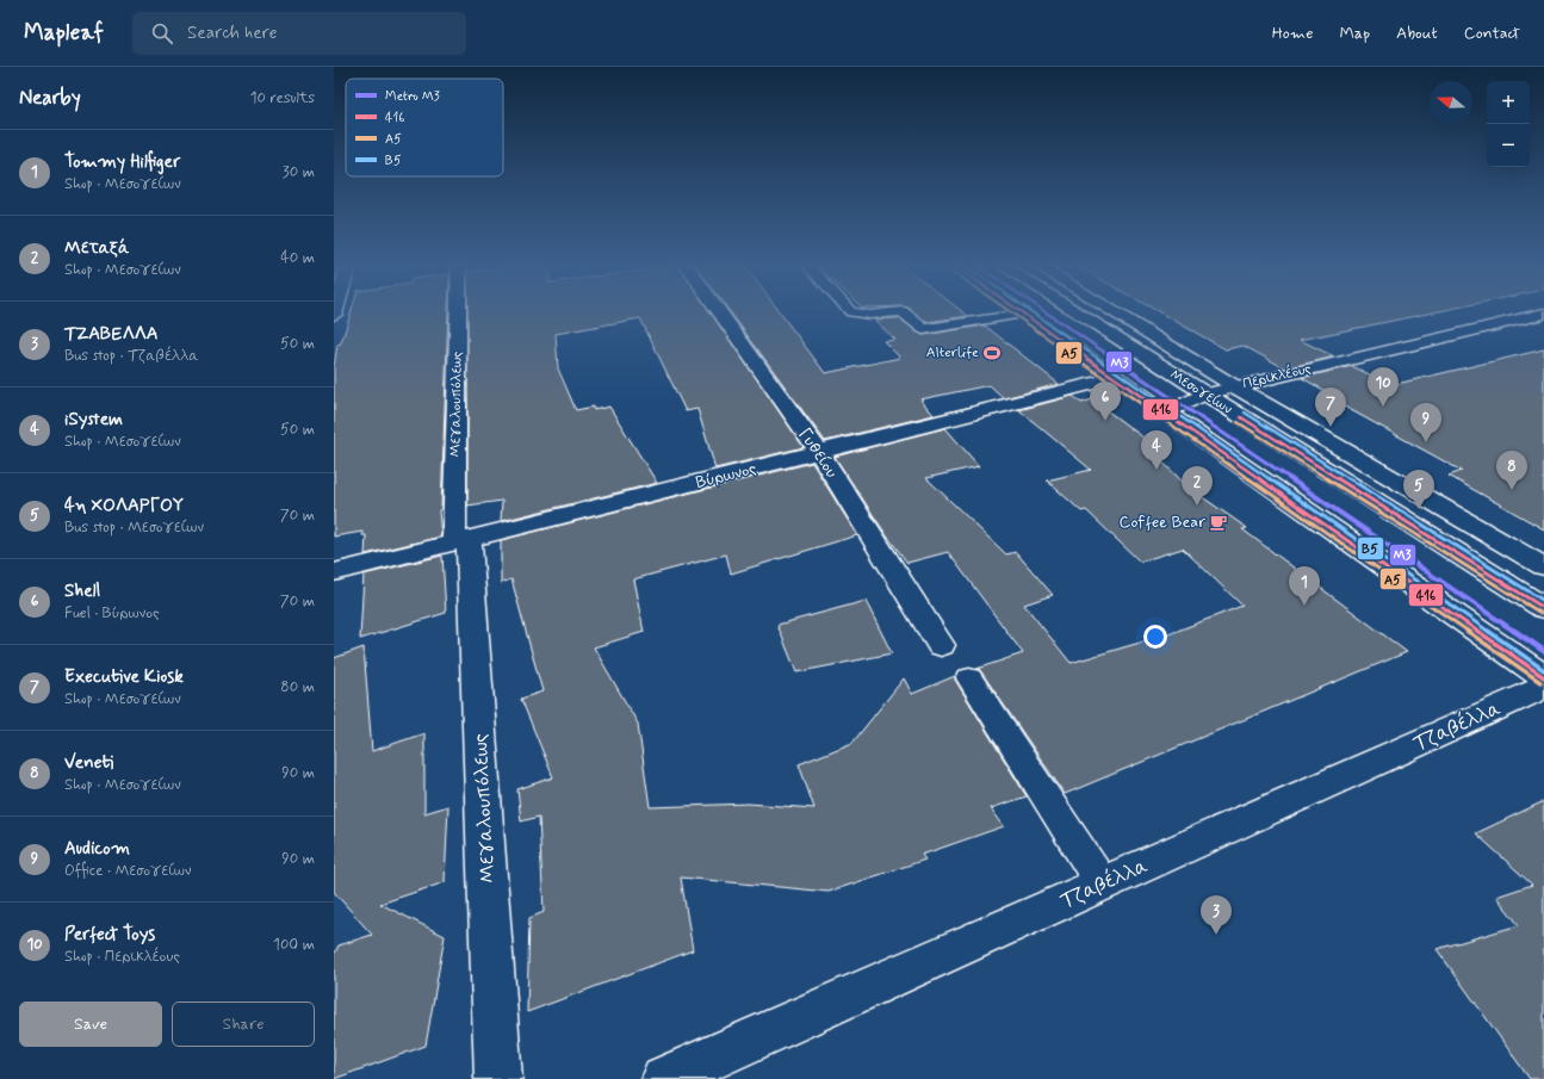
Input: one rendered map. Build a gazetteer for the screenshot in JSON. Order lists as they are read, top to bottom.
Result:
{
  "streets": {
    "street": [
      "Περικλέους",
      "Μεσογείων",
      "Μεγαλουπόλεως",
      "Γυθείου",
      "Βύρωνος",
      "Τζαβέλλα"
    ]
  },
  "crossings": [
    ["Περικλέους", "Μεσογείων"],
    ["Μεγαλουπόλεως", "Βύρωνος"],
    ["Γυθείου", "Βύρωνος"]
  ],
  "places": {
    "sports": ["Alterlife"],
    "cafe": ["Coffee Bear"]
  },
  "lines": [
    "metro line Μ3",
    "transit line 416",
    "transit line A5",
    "transit line Β5"
  ],
  "legend": [
    "Metro Μ3",
    "416",
    "A5",
    "Β5"
  ],
  "north": "left",
  "page": {
    "header": "Mapleaf",
    "search": "Search here",
    "nav": [
      "Home",
      "Map",
      "About",
      "Contact"
    ],
    "heading": ["Nearby", "10 results"],
    "map_buttons": ["+", "−"],
    "list": [
      {
        "mark": "1",
        "name": "Tommy Hilfiger",
        "note": "Shop · Μεσογείων",
        "value": "30 m"
      },
      {
        "mark": "2",
        "name": "Μεταξά",
        "note": "Shop · Μεσογείων",
        "value": "40 m"
      },
      {
        "mark": "3",
        "name": "ΤΖΑΒΕΛΛΑ",
        "note": "Bus stop · Τζαβέλλα",
        "value": "50 m"
      },
      {
        "mark": "4",
        "name": "iSystem",
        "note": "Shop · Μεσογείων",
        "value": "50 m"
      },
      {
        "mark": "5",
        "name": "4η ΧΟΛΑΡΓΟΥ",
        "note": "Bus stop · Μεσογείων",
        "value": "70 m"
      },
      {
        "mark": "6",
        "name": "Shell",
        "note": "Fuel · Βύρωνος",
        "value": "70 m"
      },
      {
        "mark": "7",
        "name": "Executive Kiosk",
        "note": "Shop · Μεσογείων",
        "value": "80 m"
      },
      {
        "mark": "8",
        "name": "Veneti",
        "note": "Shop · Μεσογείων",
        "value": "90 m"
      },
      {
        "mark": "9",
        "name": "Audicom",
        "note": "Office · Μεσογείων",
        "value": "90 m"
      },
      {
        "mark": "10",
        "name": "Perfect Toys",
        "note": "Shop · Περικλέους",
        "value": "100 m"
      }
    ],
    "pins": [
      "10",
      "6",
      "7",
      "9",
      "4",
      "8",
      "2",
      "5",
      "1",
      "3"
    ],
    "buttons": ["Save", "Share"]
  }
}
